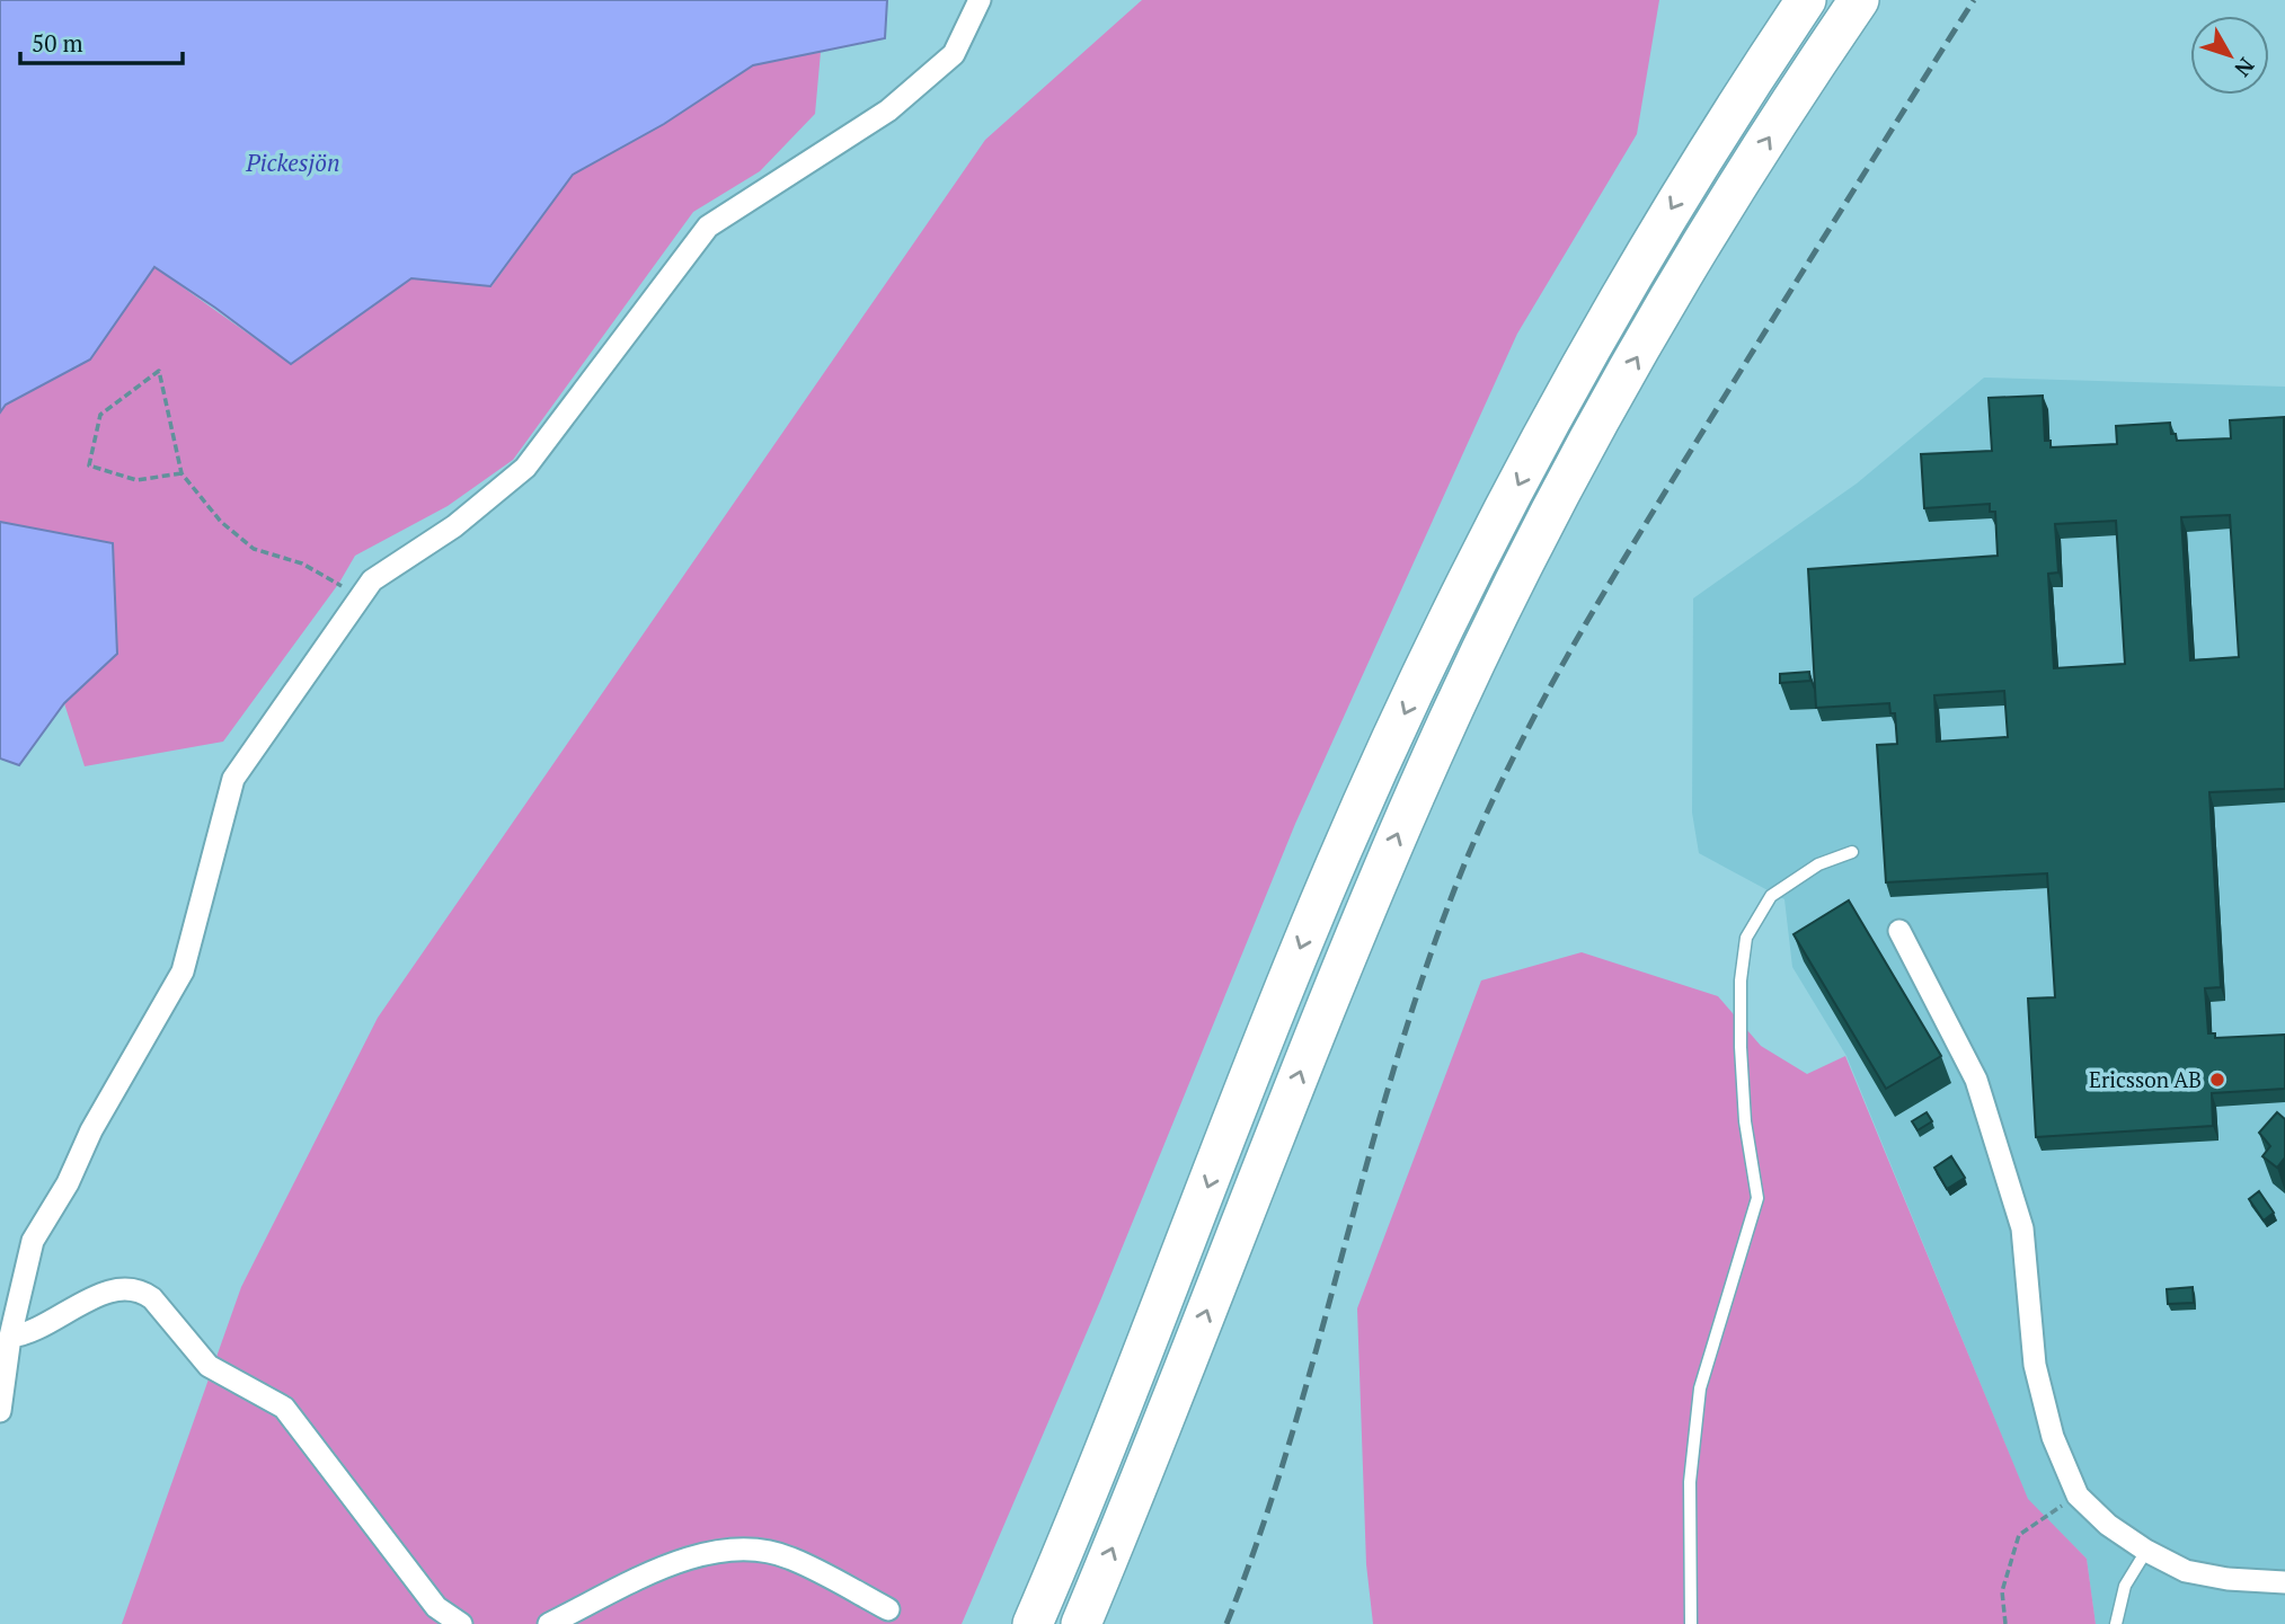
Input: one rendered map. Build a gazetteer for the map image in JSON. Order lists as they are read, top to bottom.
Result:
{
  "water": ["Pickesjön"],
  "places": ["Ericsson AB"],
  "scale_bar": "50 m",
  "north": "bottom right"
}
